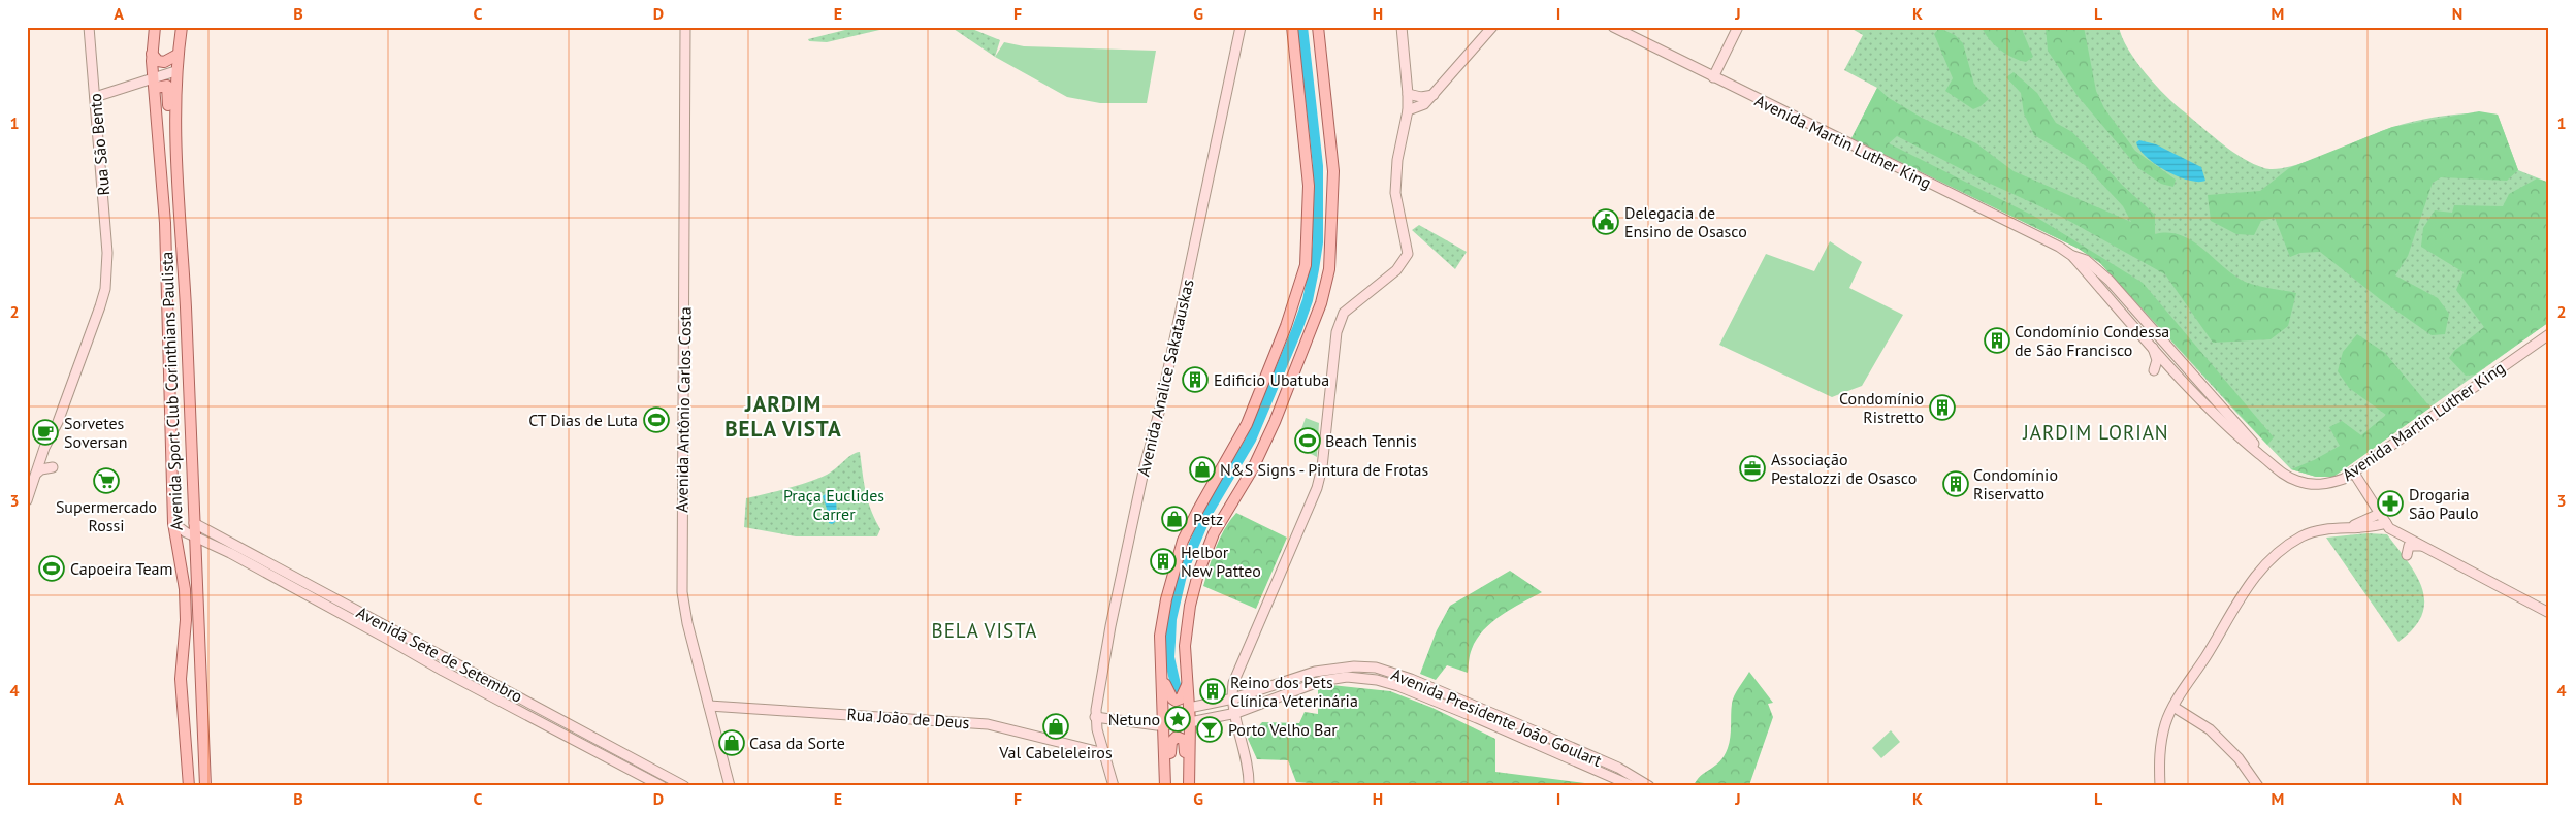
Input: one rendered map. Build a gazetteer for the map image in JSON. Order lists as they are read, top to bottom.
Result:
{
  "streets": {
    "main road": [
      "Avenida Martin Luther King",
      "Rua São Bento",
      "Avenida Analice Sakatauskas",
      "Avenida Sport Club Corinthians Paulista",
      "Avenida Antônio Carlos Costa",
      "Avenida Sete de Setembro",
      "Avenida Presidente João Goulart",
      "Rua João de Deus"
    ]
  },
  "crossings": [
    ["Avenida Analice Sakatauskas", "Avenida Presidente João Goulart"],
    ["Avenida Analice Sakatauskas", "Rua João de Deus"],
    ["Avenida Sport Club Corinthians Paulista", "Avenida Sete de Setembro"],
    ["Avenida Antônio Carlos Costa", "Rua João de Deus"]
  ],
  "districts": ["JARDIM BELA VISTA", "JARDIM LORIAN", "BELA VISTA"],
  "parks": ["Praça Euclides Carrer"],
  "places": {
    "public building": ["Delegacia de Ensino de Osasco"],
    "building": [
      "Condomínio Condessa de São Francisco",
      "Edificio Ubatuba",
      "Condomínio Ristretto",
      "Condomínio Riservatto",
      "Helbor New Patteo",
      "Reino dos Pets Clínica Veterinária"
    ],
    "sports": ["CT Dias de Luta", "Beach Tennis", "Capoeira Team"],
    "cafe": ["Sorvetes Soversan"],
    "office": ["Associação Pestalozzi de Osasco"],
    "shop": [
      "N&S Signs - Pintura de Frotas",
      "Petz",
      "Val Cabeleleiros",
      "Casa da Sorte"
    ],
    "supermarket": ["Supermercado Rossi"],
    "pharmacy": ["Drogaria São Paulo"],
    "place": ["Netuno"],
    "bar": ["Porto Velho Bar"]
  },
  "grid": {
    "columns": [
      "A",
      "B",
      "C",
      "D",
      "E",
      "F",
      "G",
      "H",
      "I",
      "J",
      "K",
      "L",
      "M",
      "N"
    ],
    "rows": [
      "1",
      "2",
      "3",
      "4"
    ]
  }
}
